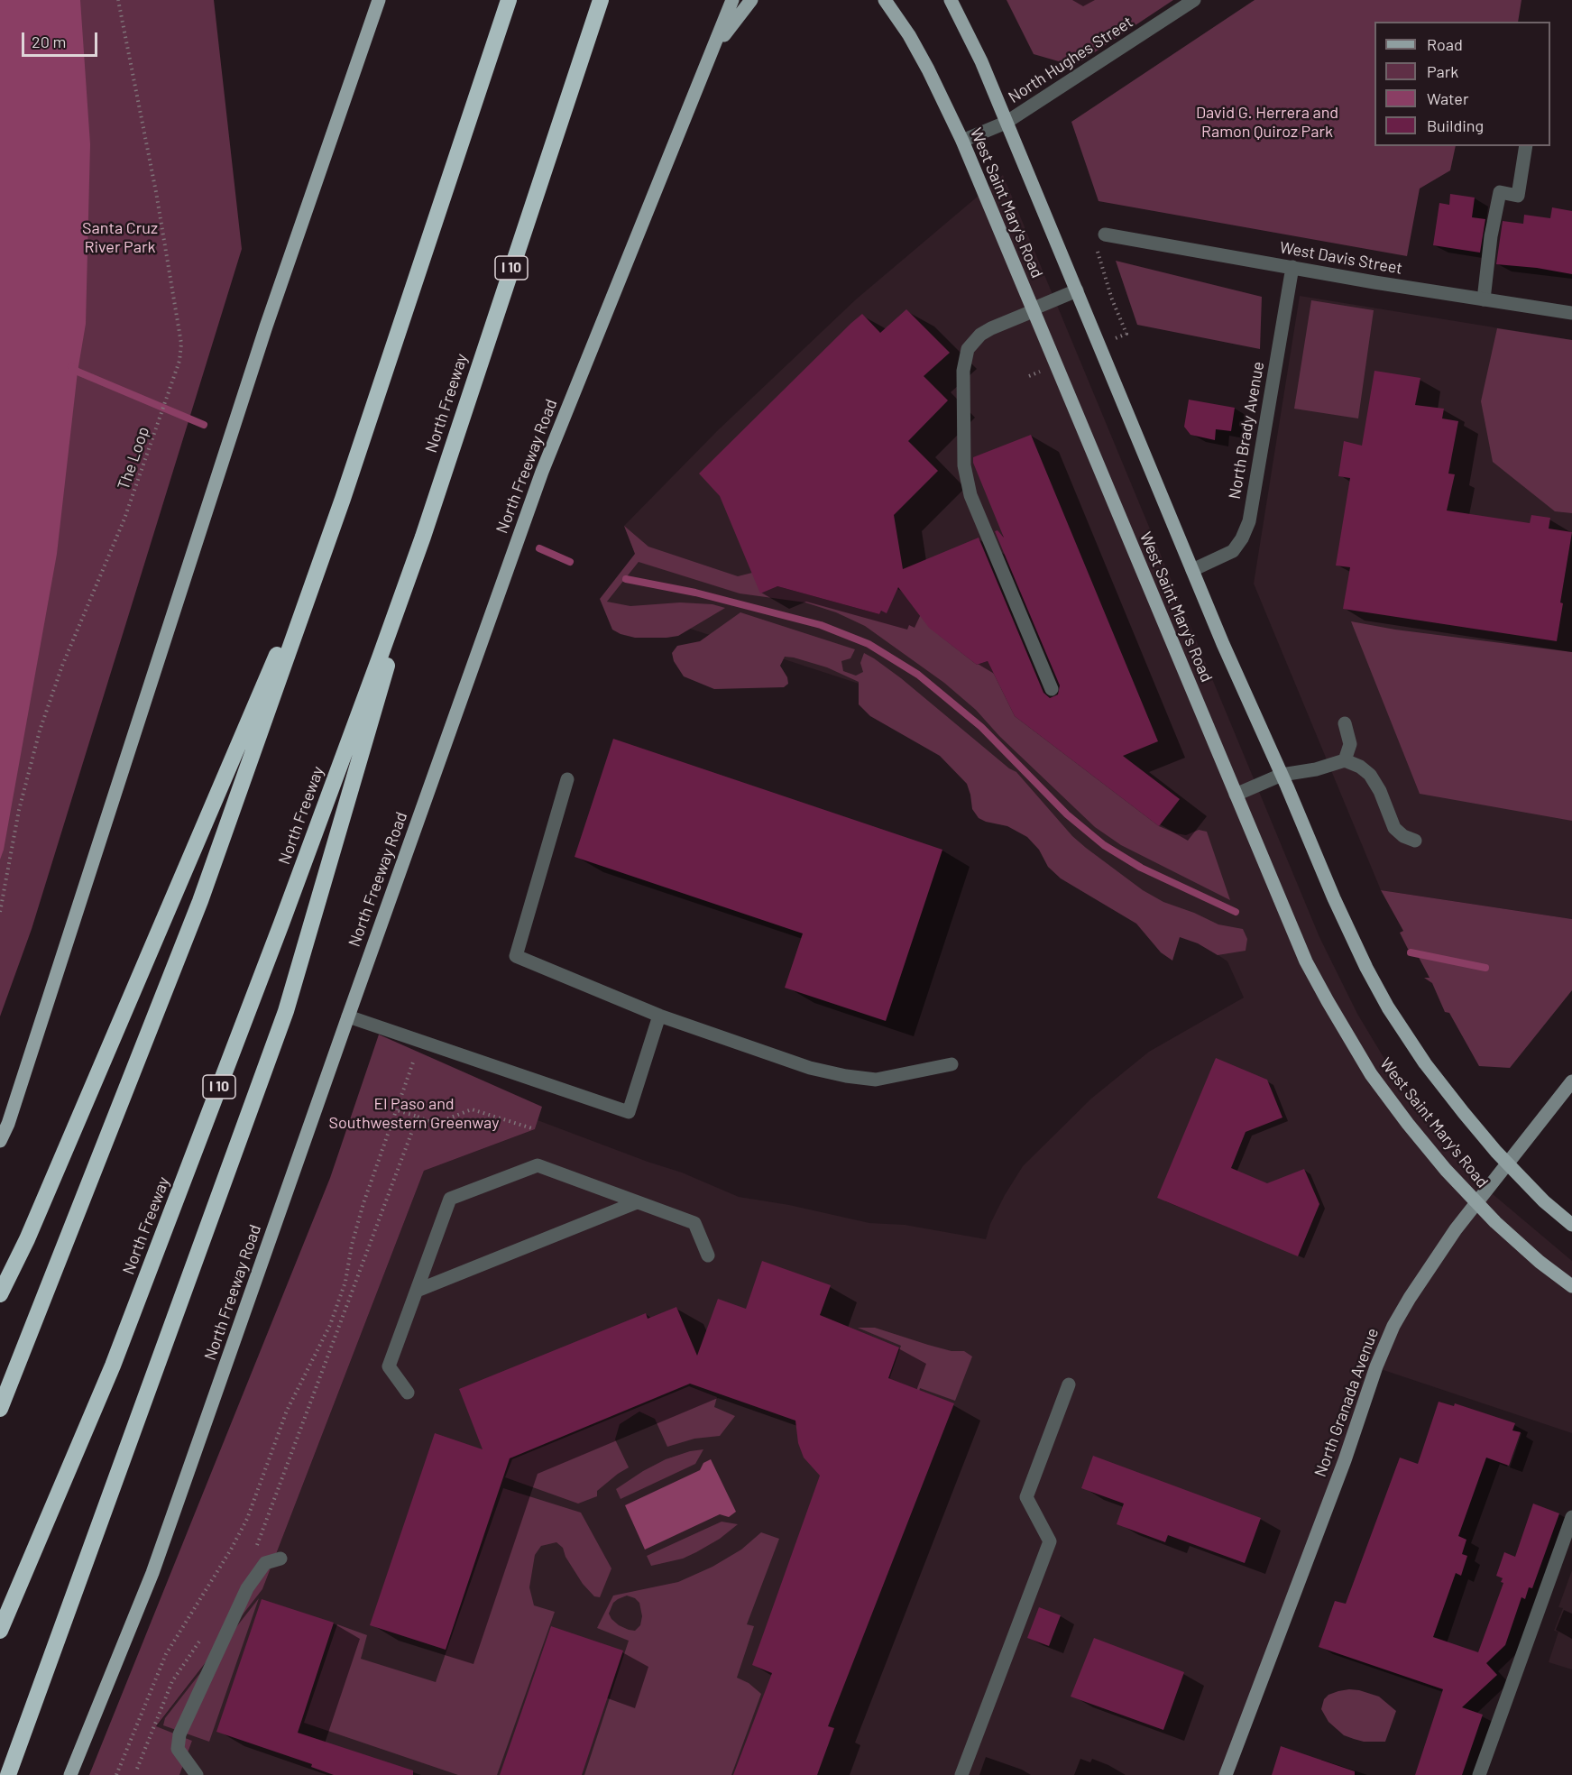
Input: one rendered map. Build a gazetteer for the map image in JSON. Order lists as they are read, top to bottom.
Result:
{
  "streets": {
    "highway": ["I 10", "North Freeway"],
    "main road": ["West Saint Mary's Road", "North Freeway Road", "North Granada Avenue"],
    "street": ["North Hughes Street", "West Davis Street", "North Brady Avenue"],
    "path": ["The Loop"]
  },
  "crossings": [
    ["North Hughes Street", "West Saint Mary's Road"],
    ["West Saint Mary's Road", "North Brady Avenue"],
    ["West Saint Mary's Road", "North Granada Avenue"],
    ["West Davis Street", "North Brady Avenue"]
  ],
  "parks": ["David G. Herrera and Ramon Quiroz Park", "Santa Cruz River Park", "El Paso and Southwestern Greenway"],
  "legend": [
    "Road",
    "Park",
    "Water",
    "Building"
  ],
  "scale_bar": "20 m"
}
